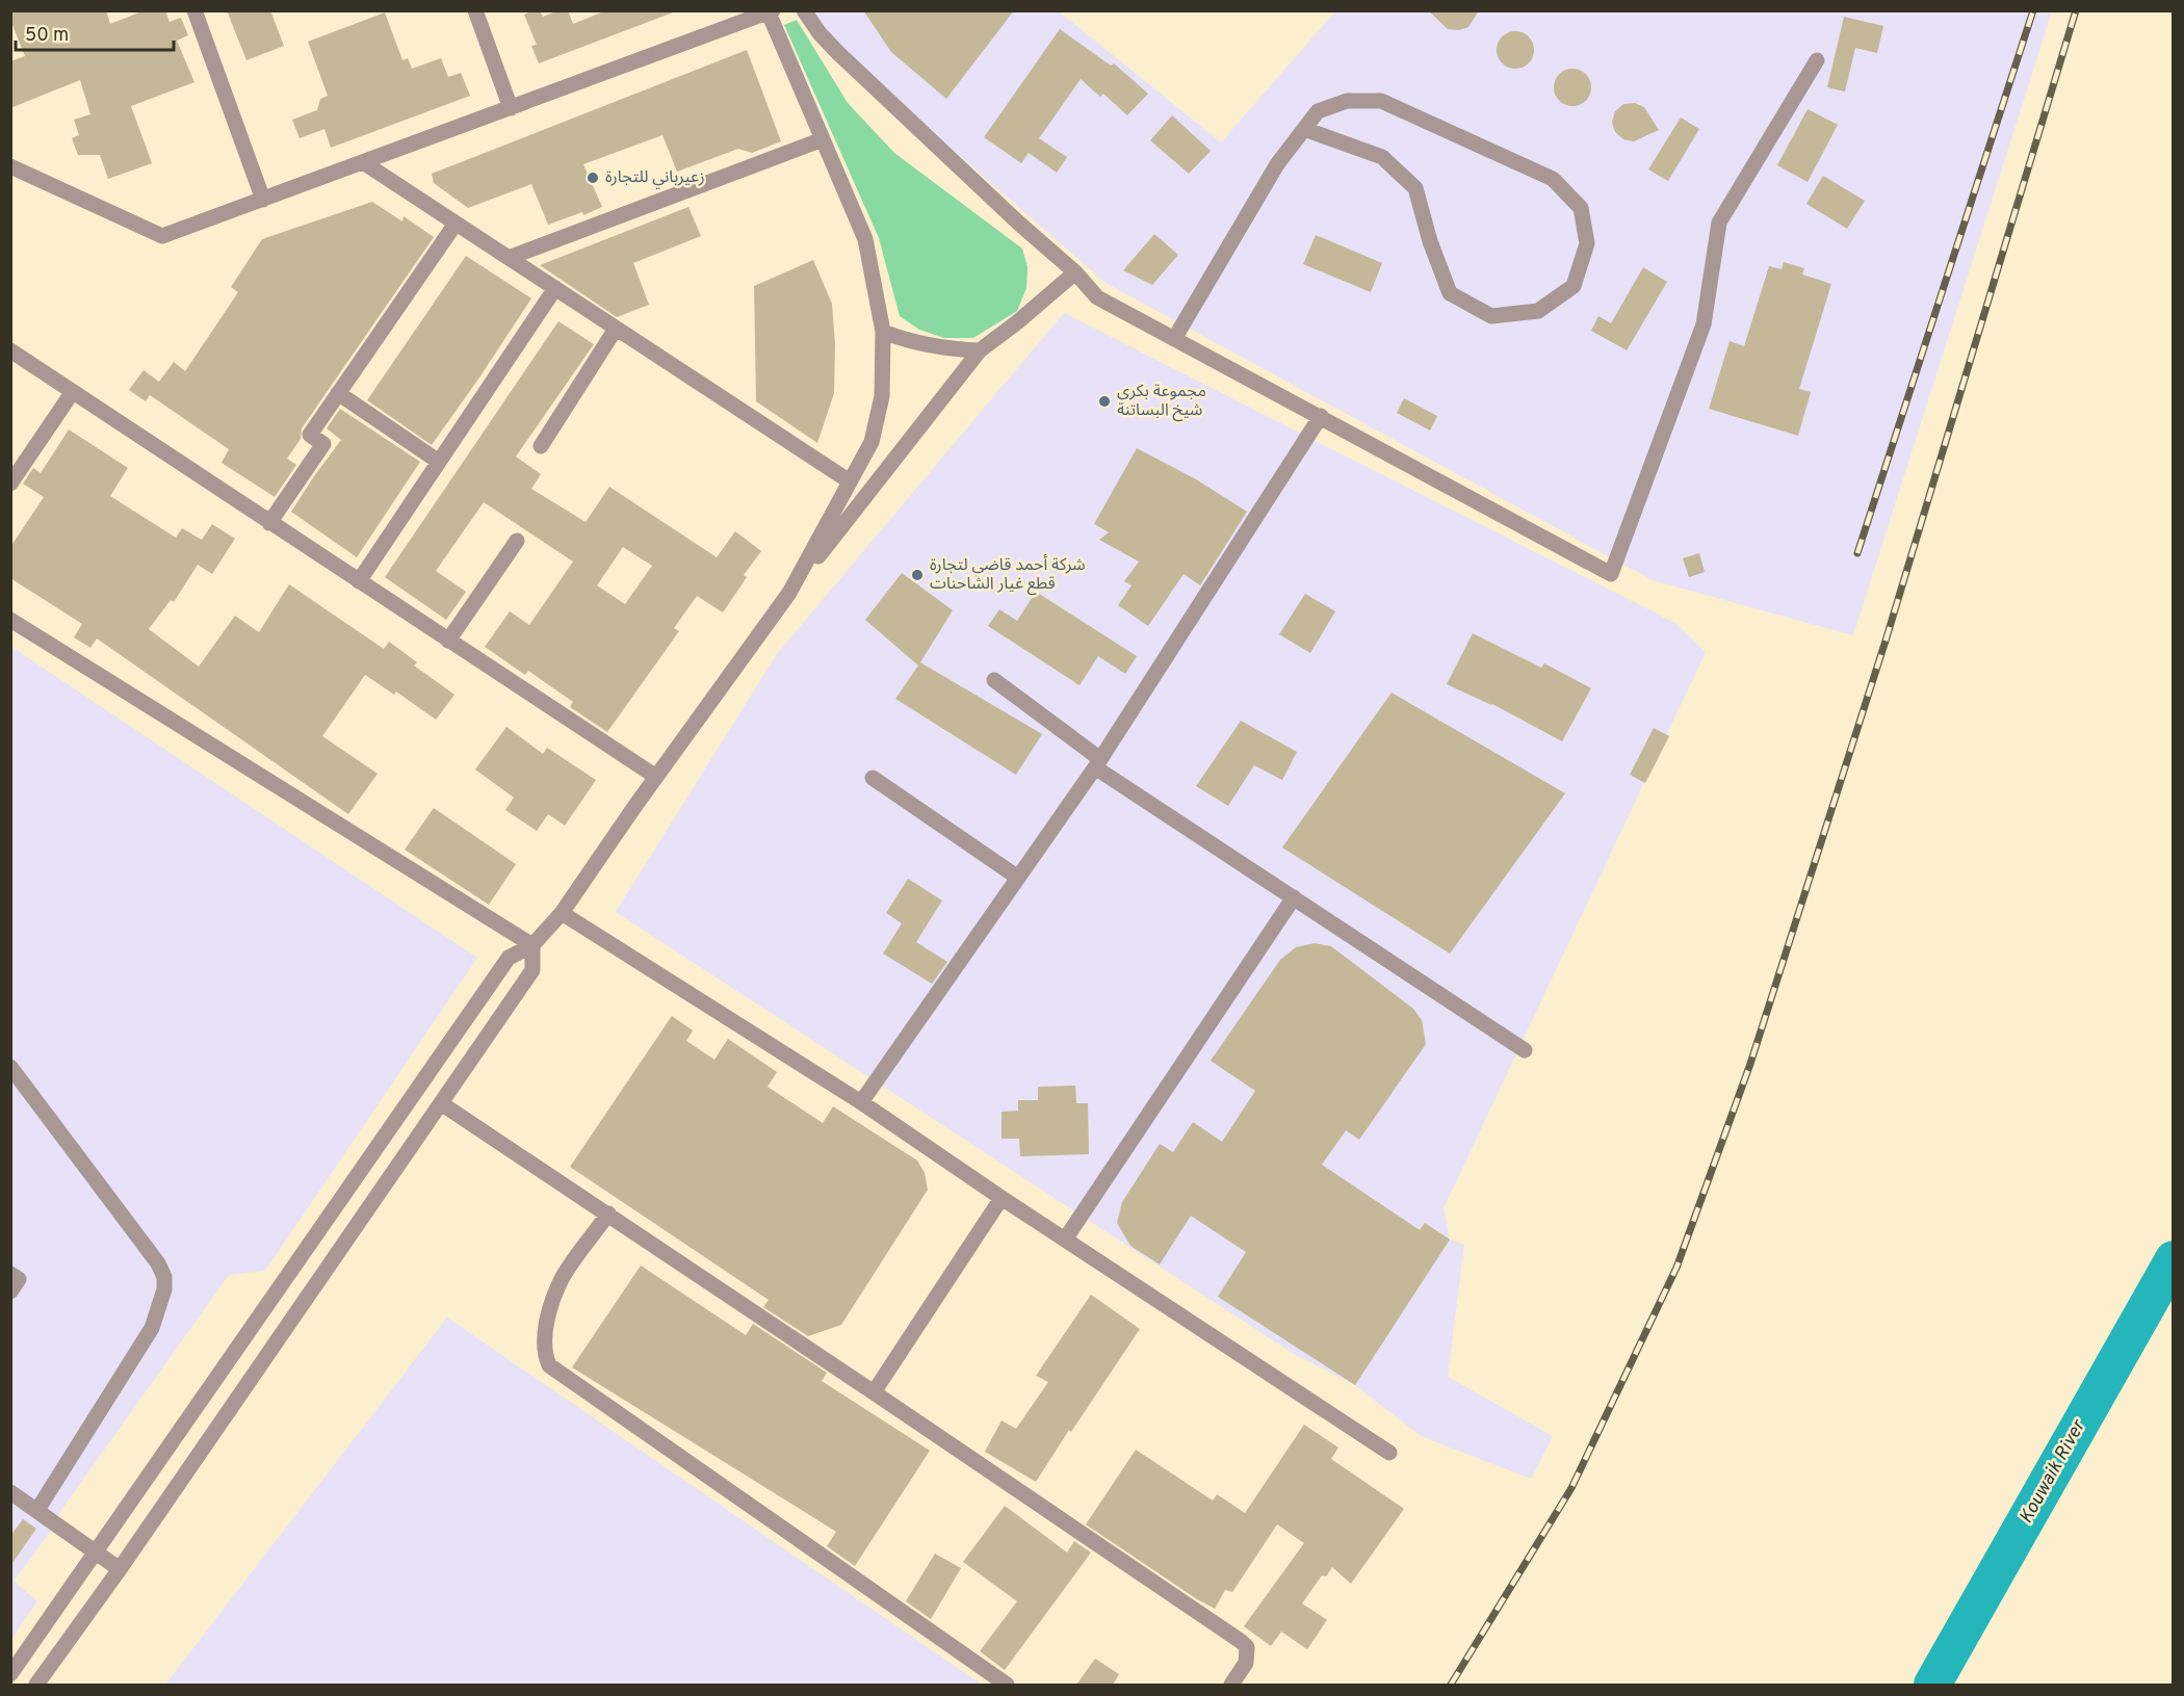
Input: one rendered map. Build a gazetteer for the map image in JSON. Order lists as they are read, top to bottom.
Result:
{
  "water": ["Kouwaik River"],
  "places": ["زعيرباني للتجارة", "مجموعة بكري شيخ البساتنة", "شركة أحمد قاضي لتجارة قطع غيار الشاحنات"],
  "scale_bar": "50 m"
}
